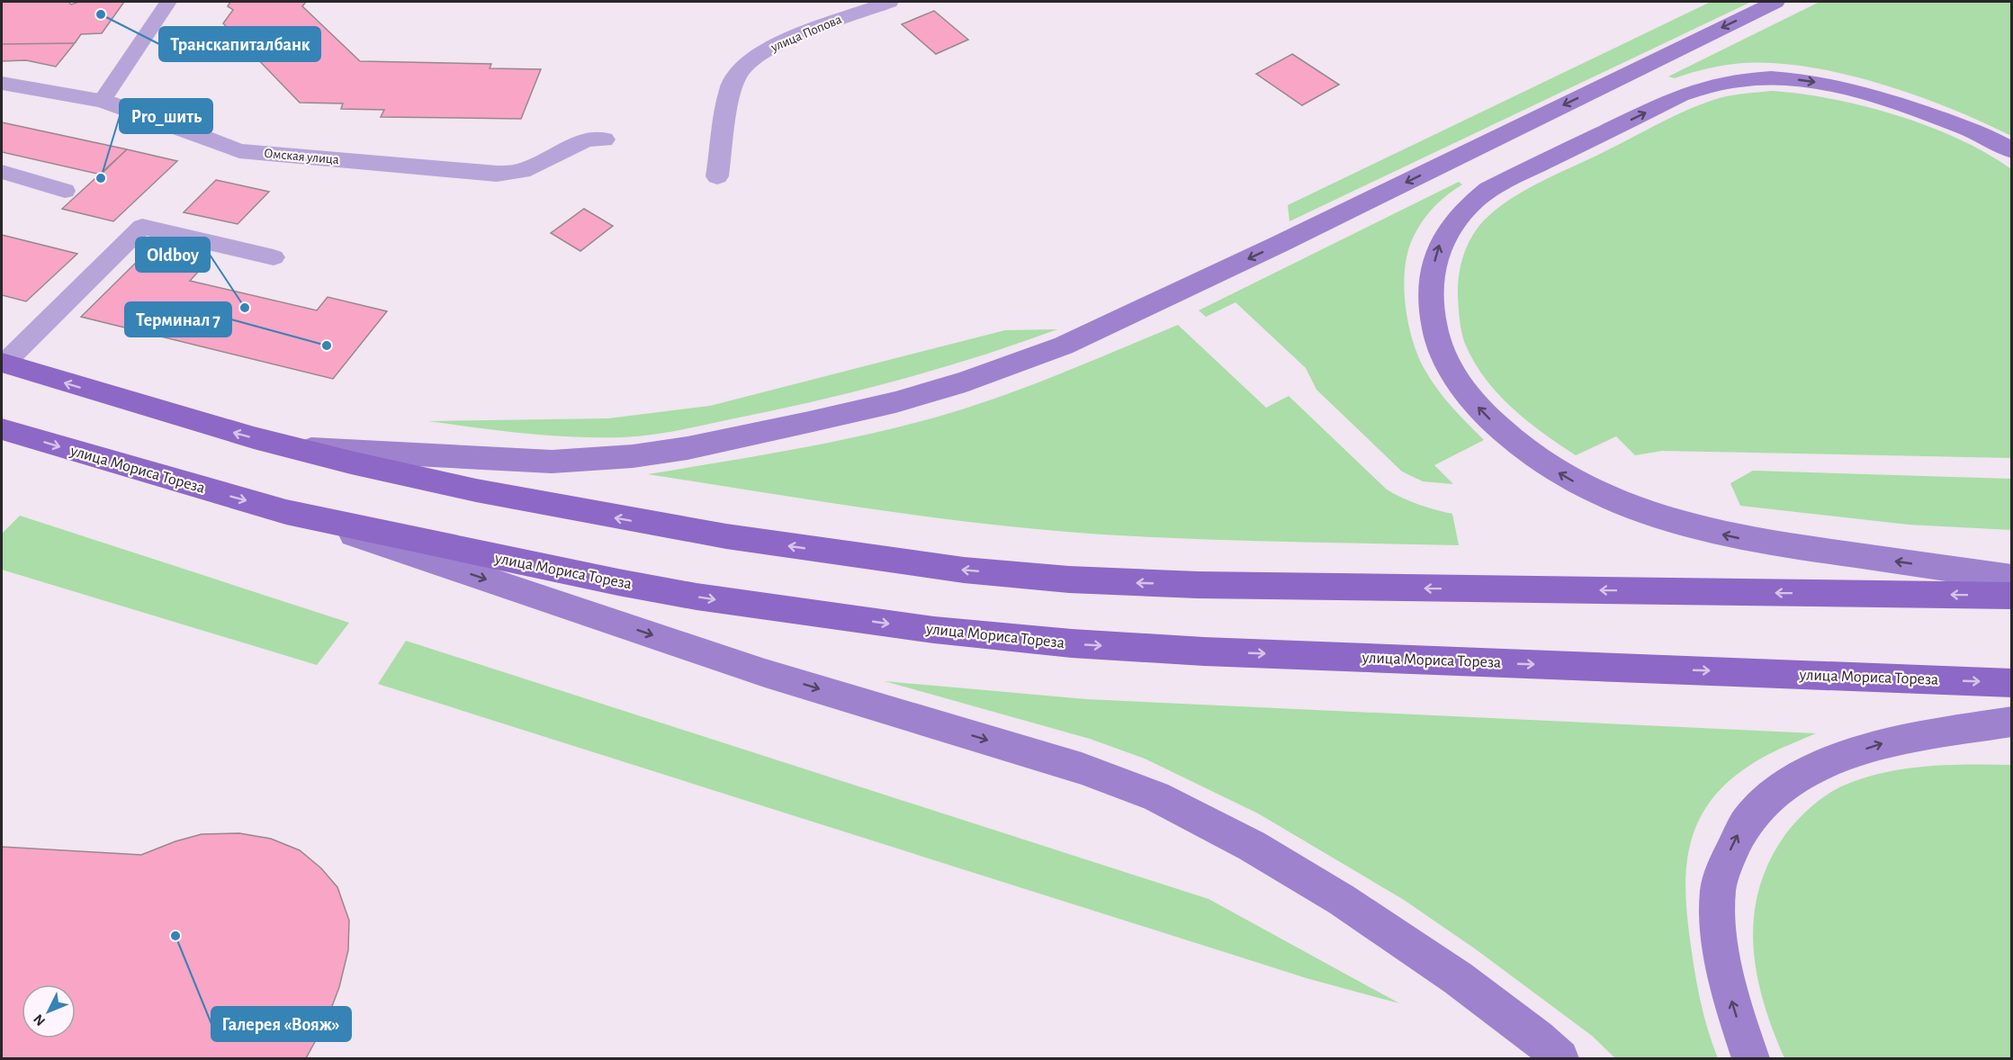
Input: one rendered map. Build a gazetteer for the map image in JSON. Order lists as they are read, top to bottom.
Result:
{
  "streets": {
    "main road": ["улица Мориса Тореза"],
    "street": ["улица Попова", "Омская улица"]
  },
  "places": [
    "Транскапиталбанк",
    "Pro_шить",
    "Oldboy",
    "Терминал 7",
    "Галерея «Вояж»"
  ],
  "north": "bottom left"
}
